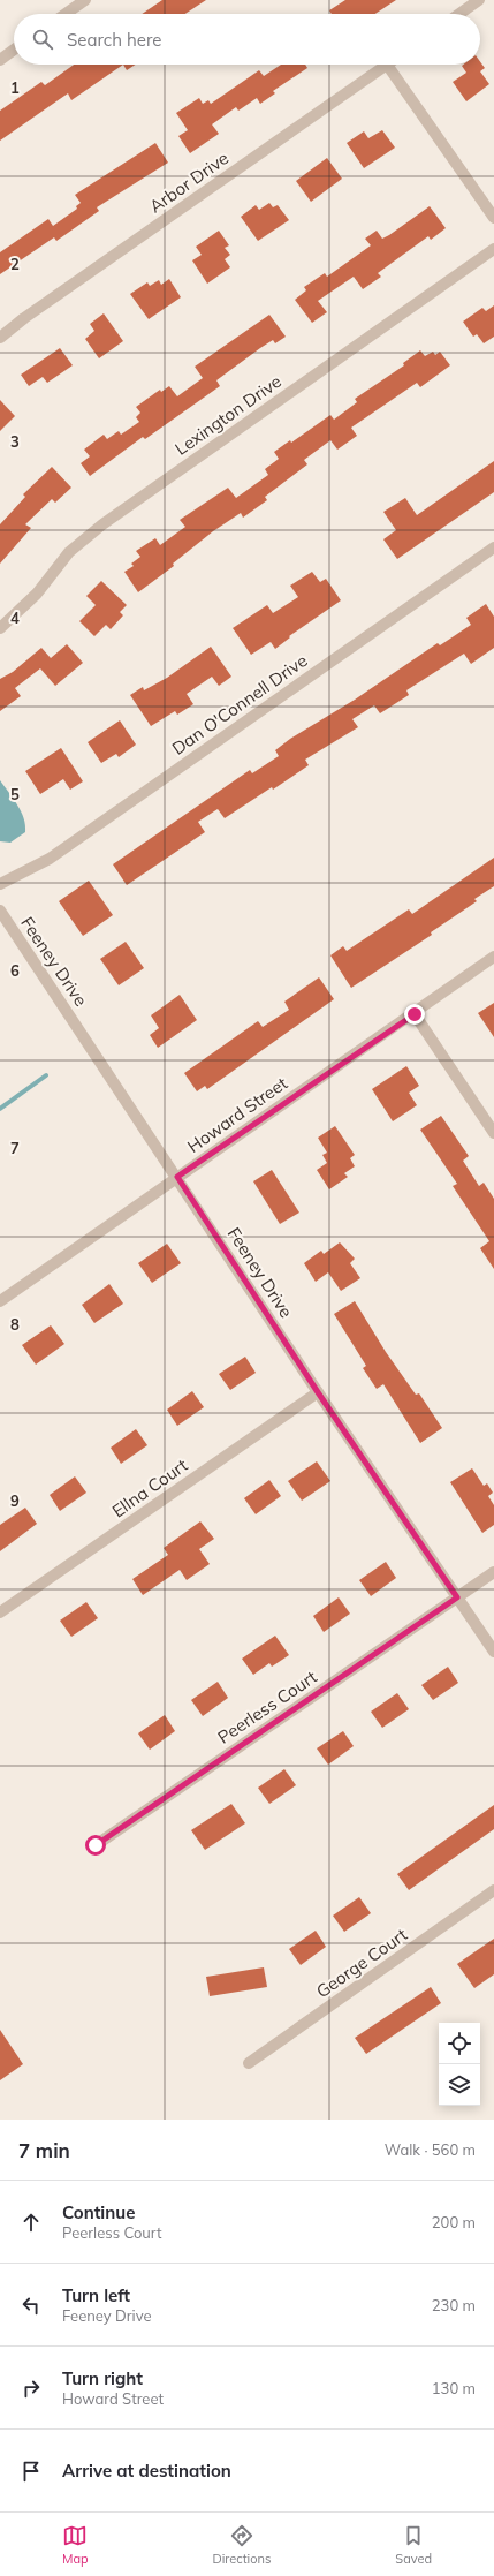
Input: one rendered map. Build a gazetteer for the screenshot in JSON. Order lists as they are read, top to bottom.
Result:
{
  "streets": {
    "street": [
      "Arbor Drive",
      "Lexington Drive",
      "Dan O'Connell Drive",
      "Feeney Drive",
      "Howard Street",
      "Ellna Court",
      "Peerless Court",
      "George Court"
    ]
  },
  "crossings": [
    ["Feeney Drive", "Howard Street"],
    ["Feeney Drive", "Ellna Court"],
    ["Feeney Drive", "Peerless Court"]
  ],
  "page": {
    "search": "Search here",
    "heading": ["7 min", "Walk · 560 m"],
    "list": [
      ["Continue", "Peerless Court", "200 m"],
      ["Turn left", "Feeney Drive", "230 m"],
      ["Turn right", "Howard Street", "130 m"],
      "Arrive at destination"
    ],
    "nav": ["Map", "Directions", "Saved"]
  },
  "grid": {
    "rows": [
      "1",
      "2",
      "3",
      "4",
      "5",
      "6",
      "7",
      "8",
      "9"
    ]
  }
}
